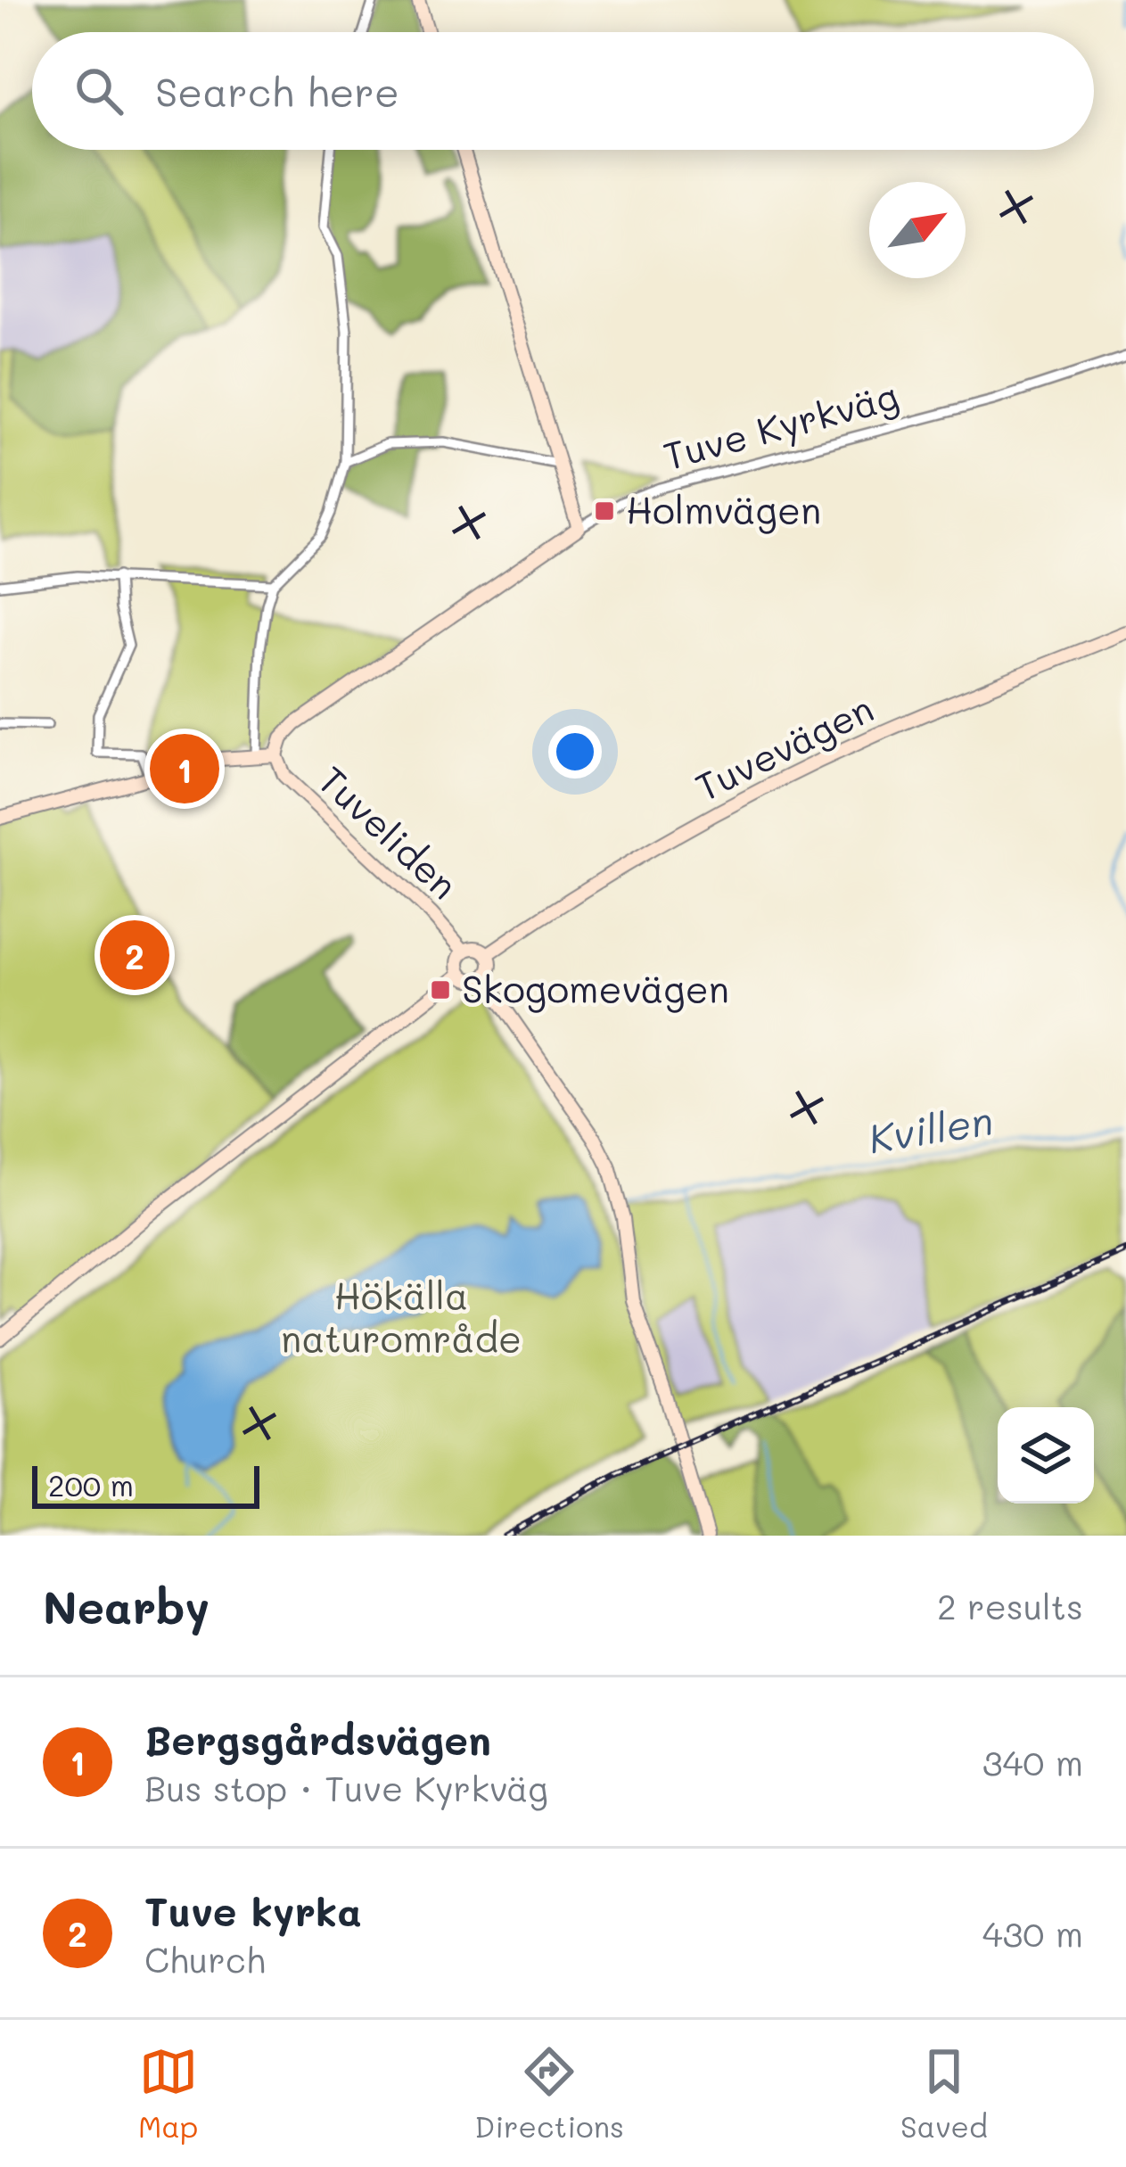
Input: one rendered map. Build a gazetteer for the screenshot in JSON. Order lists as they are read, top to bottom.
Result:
{
  "streets": {
    "street": ["Tuve Kyrkväg", "Tuvevägen", "Tuveliden"]
  },
  "crossings": [
    ["Tuve Kyrkväg", "Tuveliden"],
    ["Tuvevägen", "Tuveliden"]
  ],
  "water": ["Kvillen"],
  "parks": ["Hökälla naturområde"],
  "places": {
    "transit": ["Holmvägen", "Skogomevägen"]
  },
  "scale_bar": "200 m",
  "north": "top right",
  "page": {
    "search": "Search here",
    "pins": ["1", "2"],
    "scale": "200 m",
    "heading": ["Nearby", "2 results"],
    "list": [
      {
        "mark": "1",
        "name": "Bergsgårdsvägen",
        "note": "Bus stop · Tuve Kyrkväg",
        "value": "340 m"
      },
      {
        "mark": "2",
        "name": "Tuve kyrka",
        "note": "Church",
        "value": "430 m"
      }
    ],
    "nav": ["Map", "Directions", "Saved"]
  }
}
